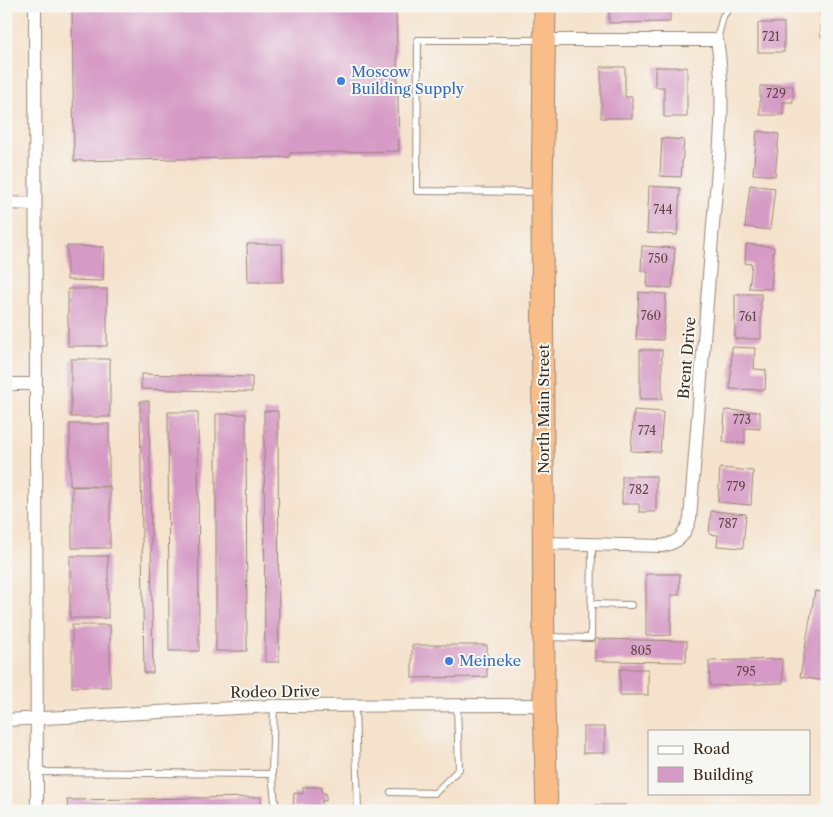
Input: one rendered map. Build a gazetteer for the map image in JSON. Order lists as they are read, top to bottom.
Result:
{
  "streets": {
    "highway": ["North Main Street"],
    "street": ["Brent Drive", "Rodeo Drive"]
  },
  "crossings": [
    ["Brent Drive", "North Main Street"],
    ["North Main Street", "Rodeo Drive"]
  ],
  "places": ["Moscow Building Supply", "Meineke"],
  "house_numbers": [
    "721",
    "729",
    "744",
    "750",
    "760",
    "761",
    "773",
    "774",
    "779",
    "782",
    "787",
    "805",
    "795"
  ],
  "legend": ["Road", "Building"]
}
